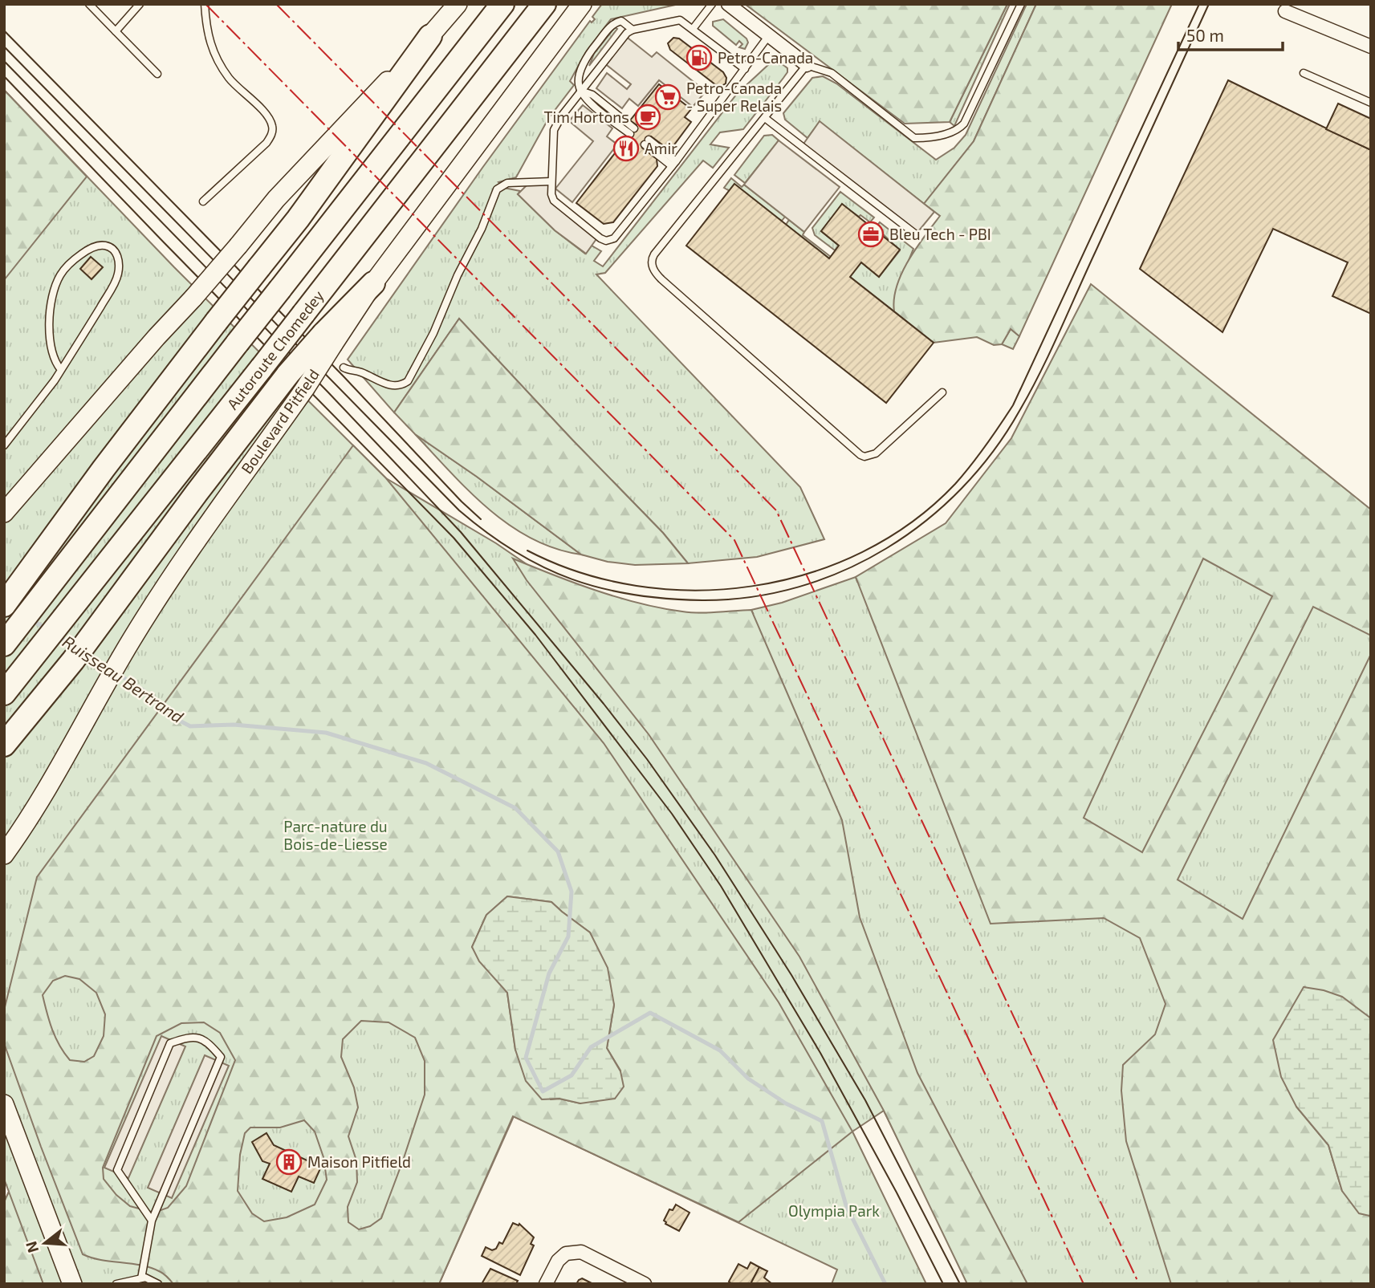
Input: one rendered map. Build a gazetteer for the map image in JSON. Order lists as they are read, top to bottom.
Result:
{
  "streets": {
    "highway": ["Autoroute Chomedey"],
    "main road": ["Boulevard Pitfield"]
  },
  "water": ["Ruisseau Bertrand"],
  "parks": ["Parc-nature du Bois-de-Liesse", "Olympia Park"],
  "places": {
    "fuel station": ["Petro-Canada"],
    "supermarket": ["Petro-Canada - Super Relais"],
    "cafe": ["Tim Hortons"],
    "restaurant": ["Amir"],
    "office": ["Bleu Tech - PBI"],
    "building": ["Maison Pitfield"]
  },
  "scale_bar": "50 m",
  "north": "left"
}
